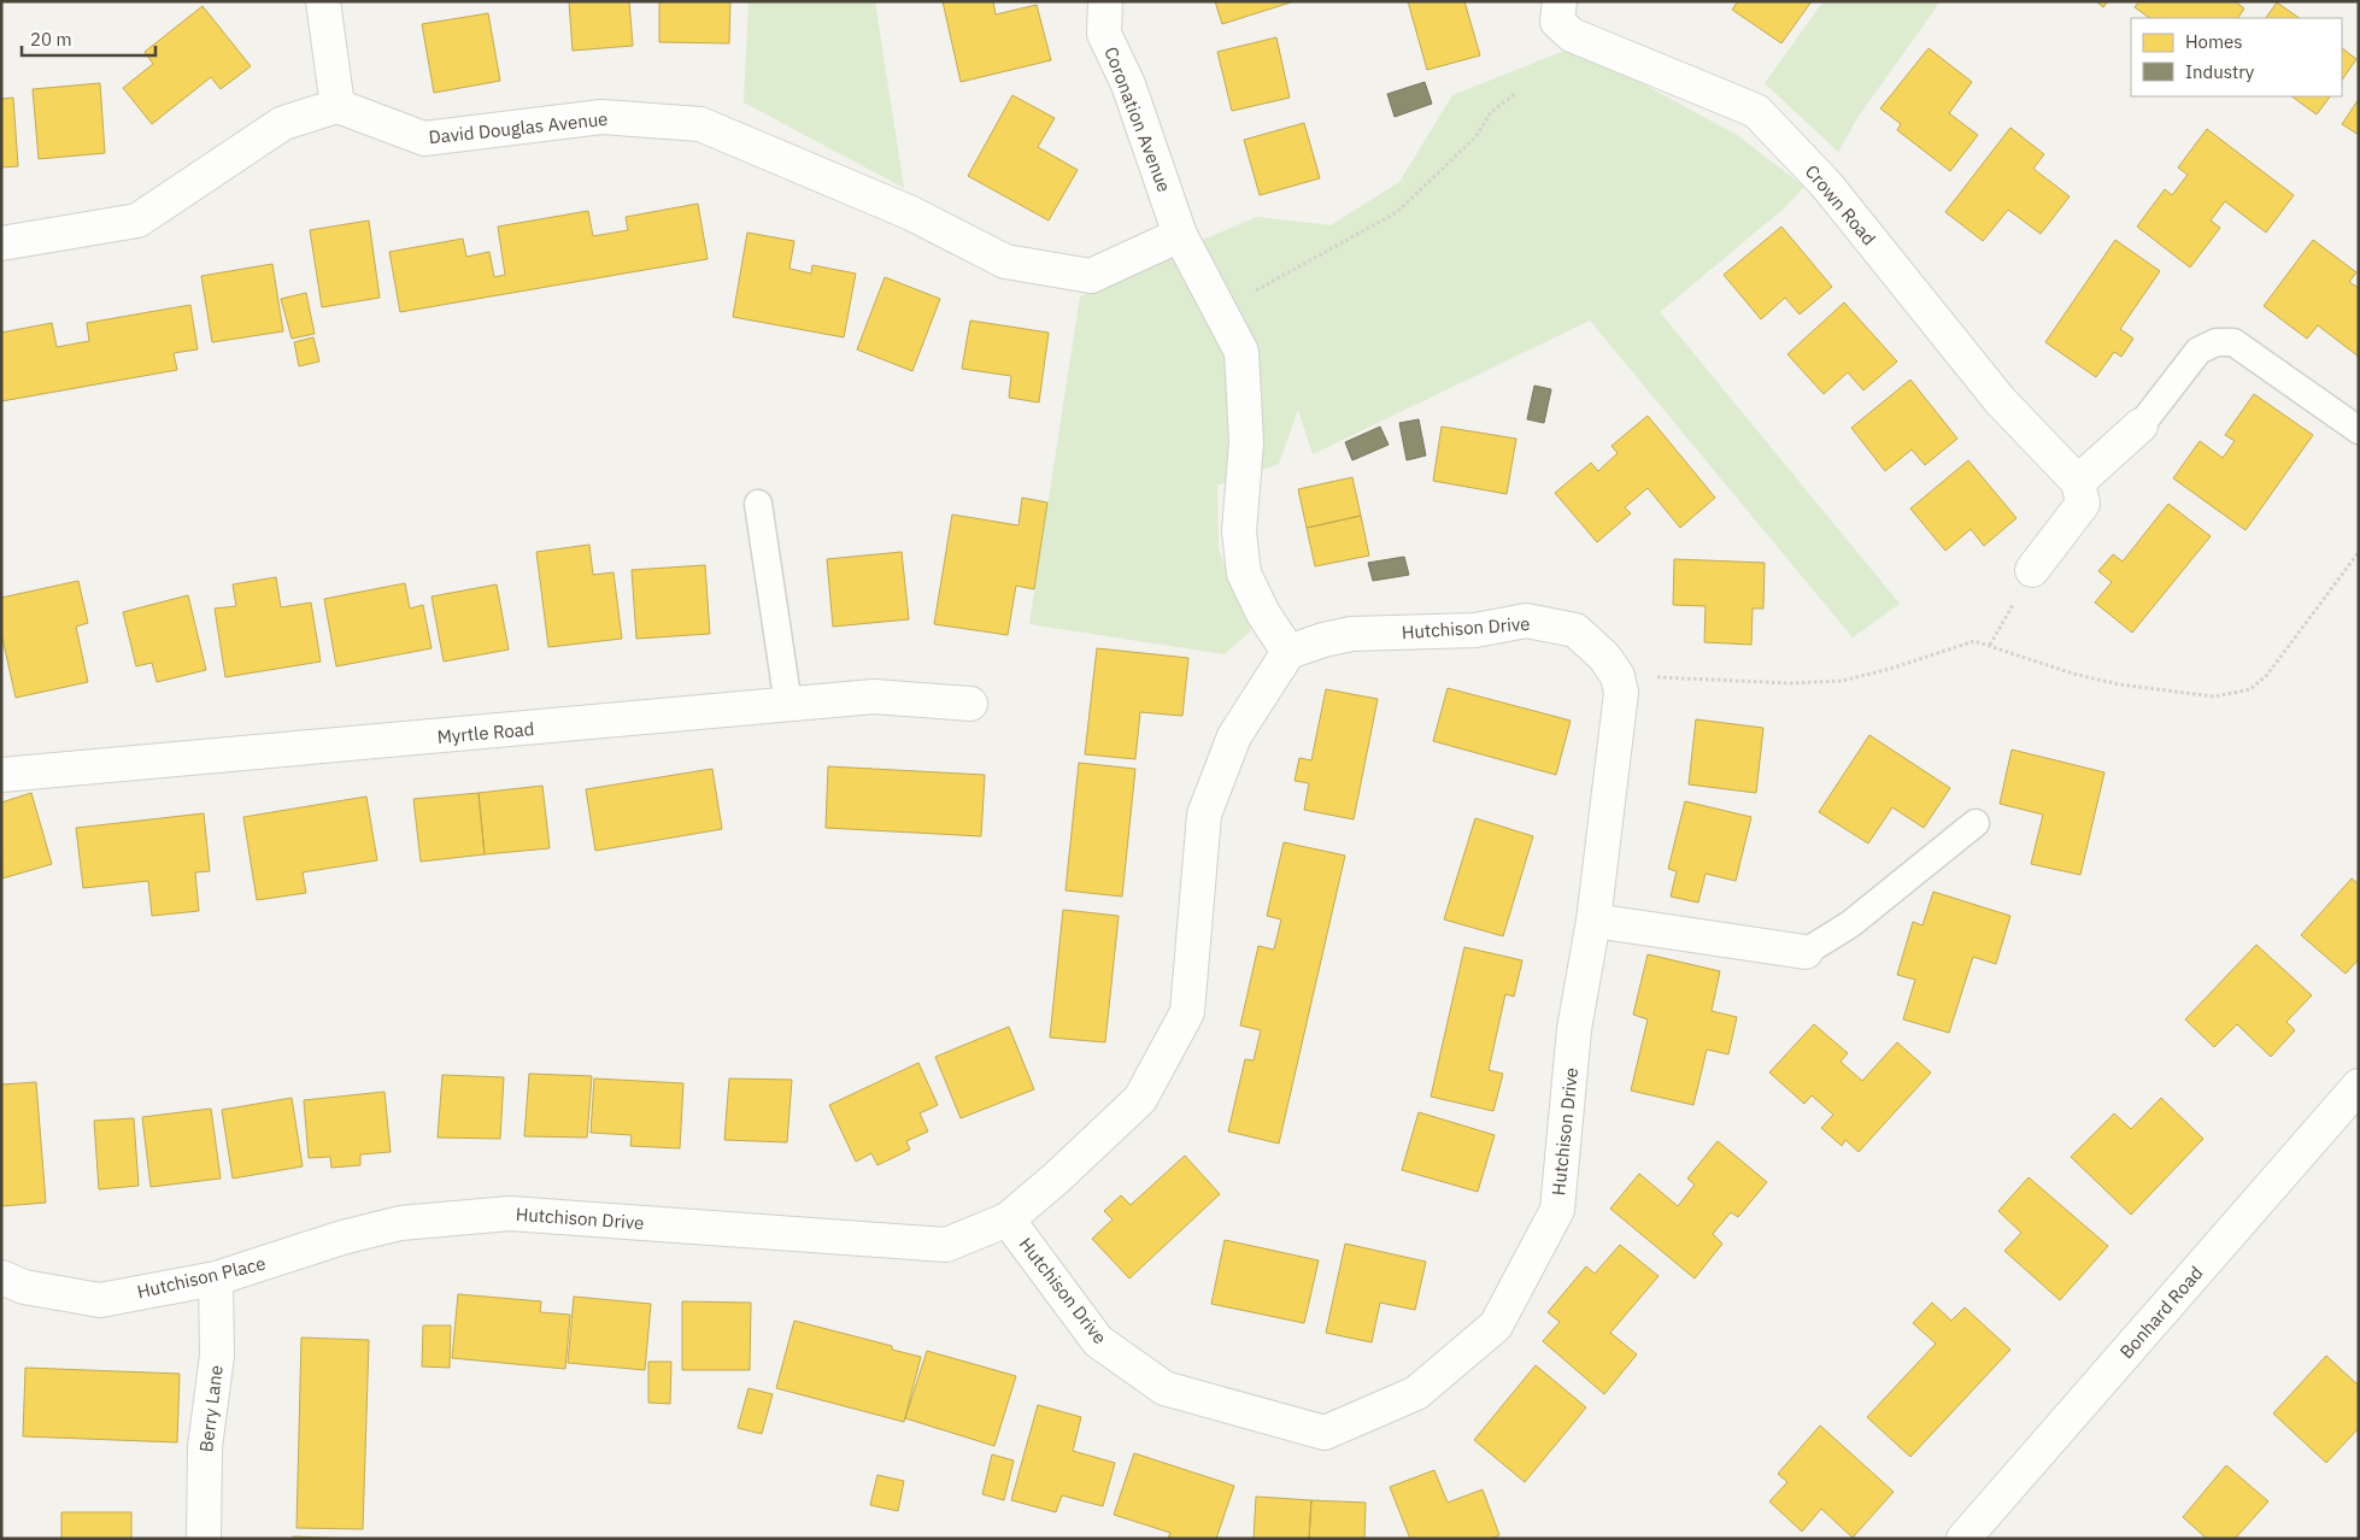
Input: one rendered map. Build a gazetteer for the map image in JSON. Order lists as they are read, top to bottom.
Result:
{
  "streets": {
    "street": [
      "Coronation Avenue",
      "David Douglas Avenue",
      "Crown Road",
      "Hutchison Drive",
      "Myrtle Road",
      "Hutchison Place",
      "Bonhard Road",
      "Berry Lane"
    ]
  },
  "crossings": [
    ["Coronation Avenue", "David Douglas Avenue"],
    ["Hutchison Drive", "Hutchison Place"],
    ["Hutchison Place", "Berry Lane"]
  ],
  "legend": ["Homes", "Industry"],
  "scale_bar": "20 m"
}
